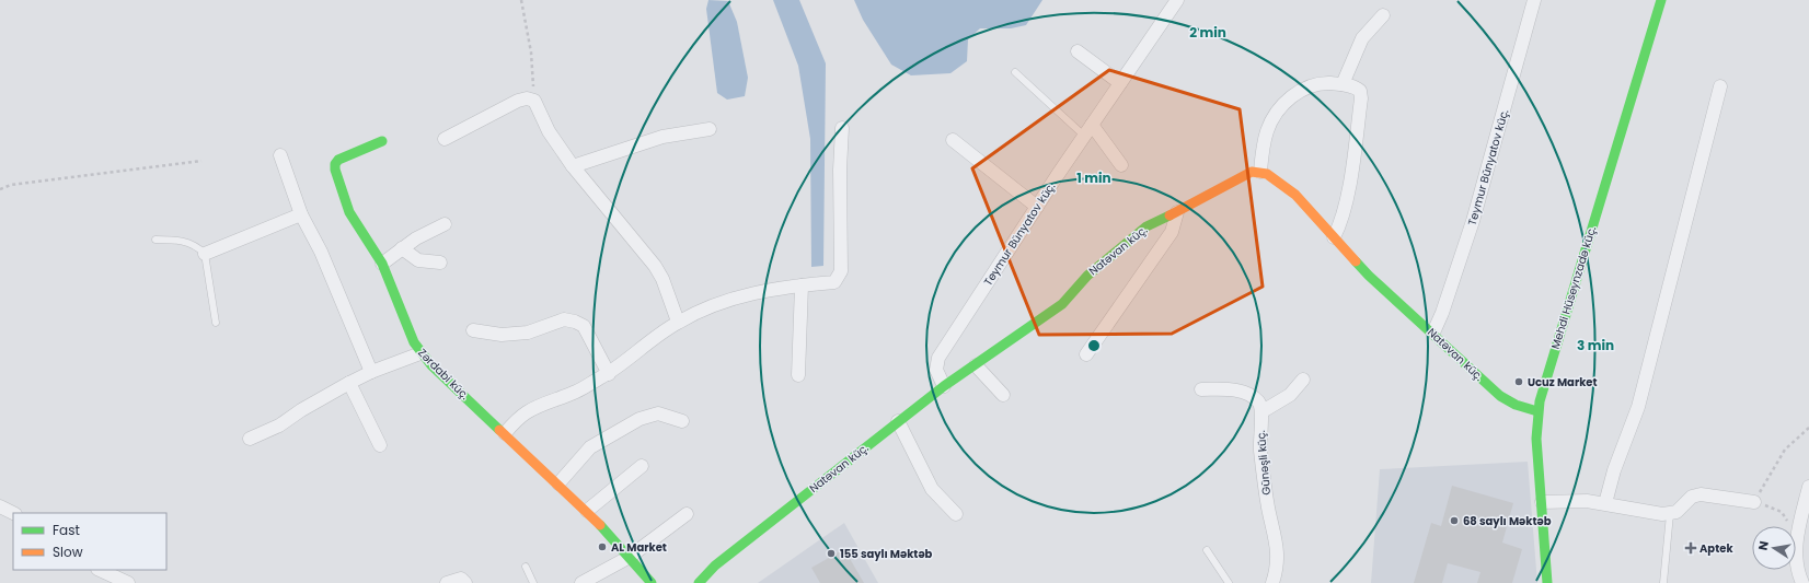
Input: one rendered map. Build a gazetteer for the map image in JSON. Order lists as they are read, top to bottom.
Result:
{
  "streets": {
    "street": [
      "Teymur Bünyatov küç.",
      "Natəvan küç.",
      "Mehdi Hüseynzadə küç.",
      "Zərdabi küç.",
      "Günəşli küç."
    ]
  },
  "crossings": [
    ["Teymur Bünyatov küç.", "Natəvan küç."],
    ["Natəvan küç.", "Mehdi Hüseynzadə küç."]
  ],
  "places": {
    "other": [
      "Ucuz Market",
      "68 saylı Məktəb",
      "AL Market",
      "155 saylı Məktəb"
    ],
    "health": ["Aptek"]
  },
  "legend": ["Fast", "Slow"],
  "north": "left",
  "rings": ["2 min", "1 min", "3 min"]
}
